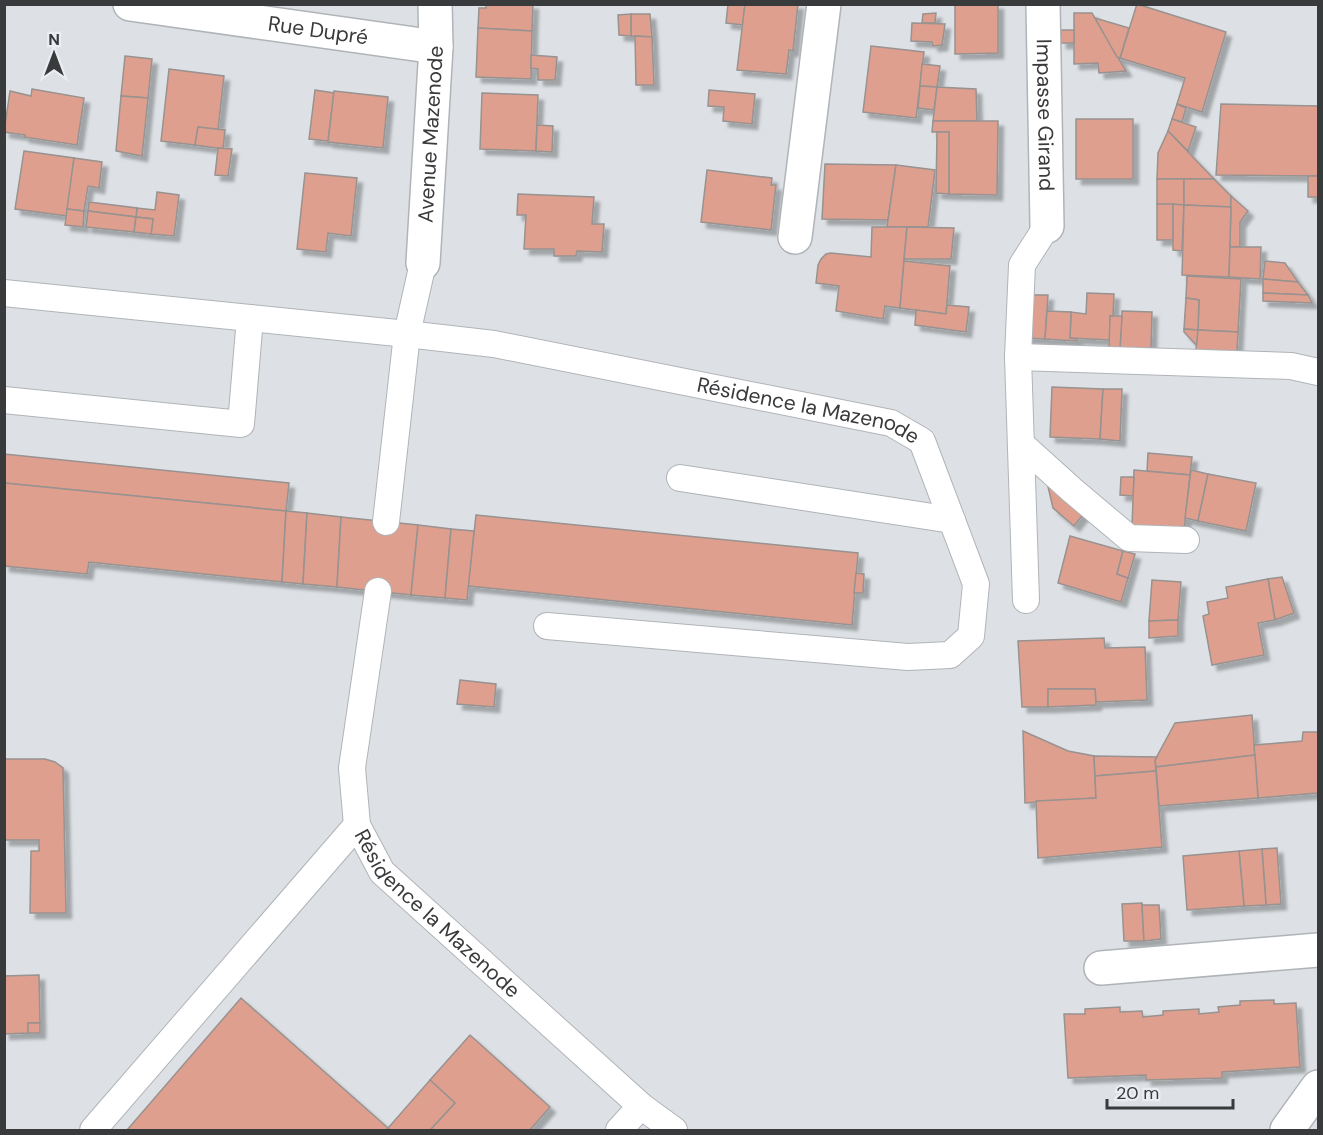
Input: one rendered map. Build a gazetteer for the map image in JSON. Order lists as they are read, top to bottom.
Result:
{
  "streets": {
    "street": ["Rue Dupré", "Impasse Girand", "Avenue Mazenode"],
    "lane": ["Résidence la Mazenode"]
  },
  "crossings": [
    ["Rue Dupré", "Avenue Mazenode"]
  ],
  "scale_bar": "20 m",
  "north": "top"
}
